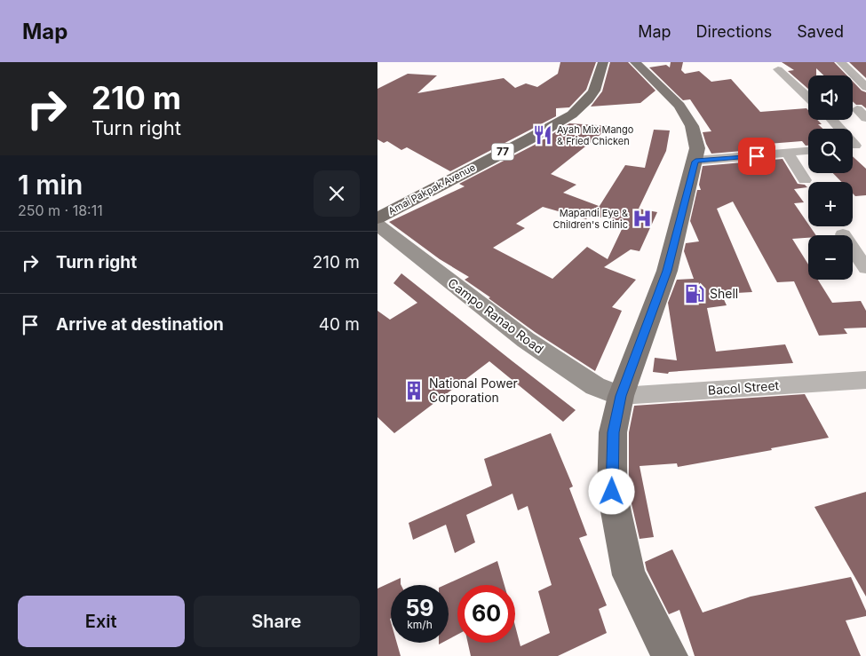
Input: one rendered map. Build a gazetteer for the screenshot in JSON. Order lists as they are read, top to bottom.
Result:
{
  "streets": {
    "highway": ["77", "Amai Pakpak Avenue"],
    "main road": ["Campo Ranao Road"],
    "street": ["Bacol Street"]
  },
  "crossings": [
    ["Campo Ranao Road", "Bacol Street"]
  ],
  "places": {
    "restaurant": ["Ayah Mix Mango & Fried Chicken"],
    "hospital": ["Mapandi Eye & Children's Clinic"],
    "fuel station": ["Shell"],
    "building": ["National Power Corporation"]
  },
  "page": {
    "header": "Map",
    "nav": ["Map", "Directions", "Saved"],
    "turn": ["210 m", "Turn right"],
    "map_buttons": ["+", "−"],
    "heading": ["1 min", "250 m · 18:11"],
    "list": [
      {
        "name": "Turn right",
        "value": "210 m"
      },
      {
        "name": "Arrive at destination",
        "value": "40 m"
      }
    ],
    "speed": "59 km/h",
    "limit": "60",
    "buttons": ["Exit", "Share"]
  }
}
